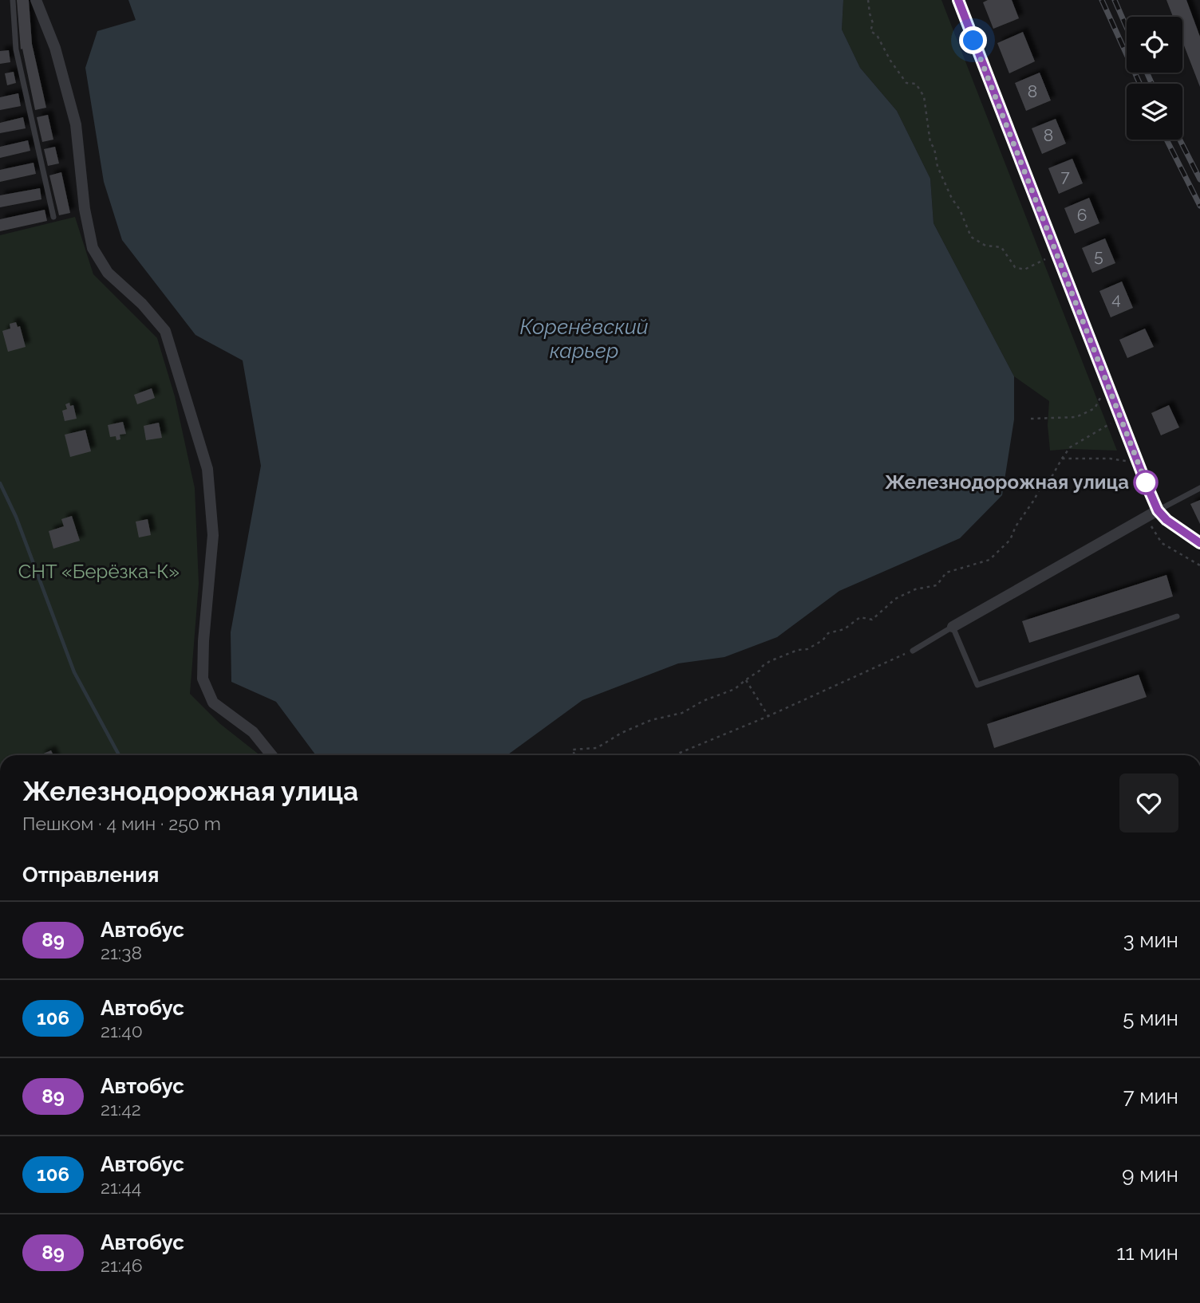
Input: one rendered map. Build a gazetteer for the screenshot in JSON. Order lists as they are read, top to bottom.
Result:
{
  "water": ["Коренёвский карьер"],
  "parks": ["СНТ «Берёзка-К»"],
  "places": ["Железнодорожная улица"],
  "lines": ["bus line 89"],
  "house_numbers": [
    "8",
    "8",
    "7",
    "6",
    "5",
    "4"
  ],
  "page": {
    "heading": [
      ["Железнодорожная улица", "Пешком · 4 мин · 250 m"],
      "Отправления"
    ],
    "list": [
      {
        "mark": "89",
        "name": "Автобус",
        "note": "21:38",
        "value": "3 мин"
      },
      {
        "mark": "106",
        "name": "Автобус",
        "note": "21:40",
        "value": "5 мин"
      },
      {
        "mark": "89",
        "name": "Автобус",
        "note": "21:42",
        "value": "7 мин"
      },
      {
        "mark": "106",
        "name": "Автобус",
        "note": "21:44",
        "value": "9 мин"
      },
      {
        "mark": "89",
        "name": "Автобус",
        "note": "21:46",
        "value": "11 мин"
      }
    ]
  }
}
